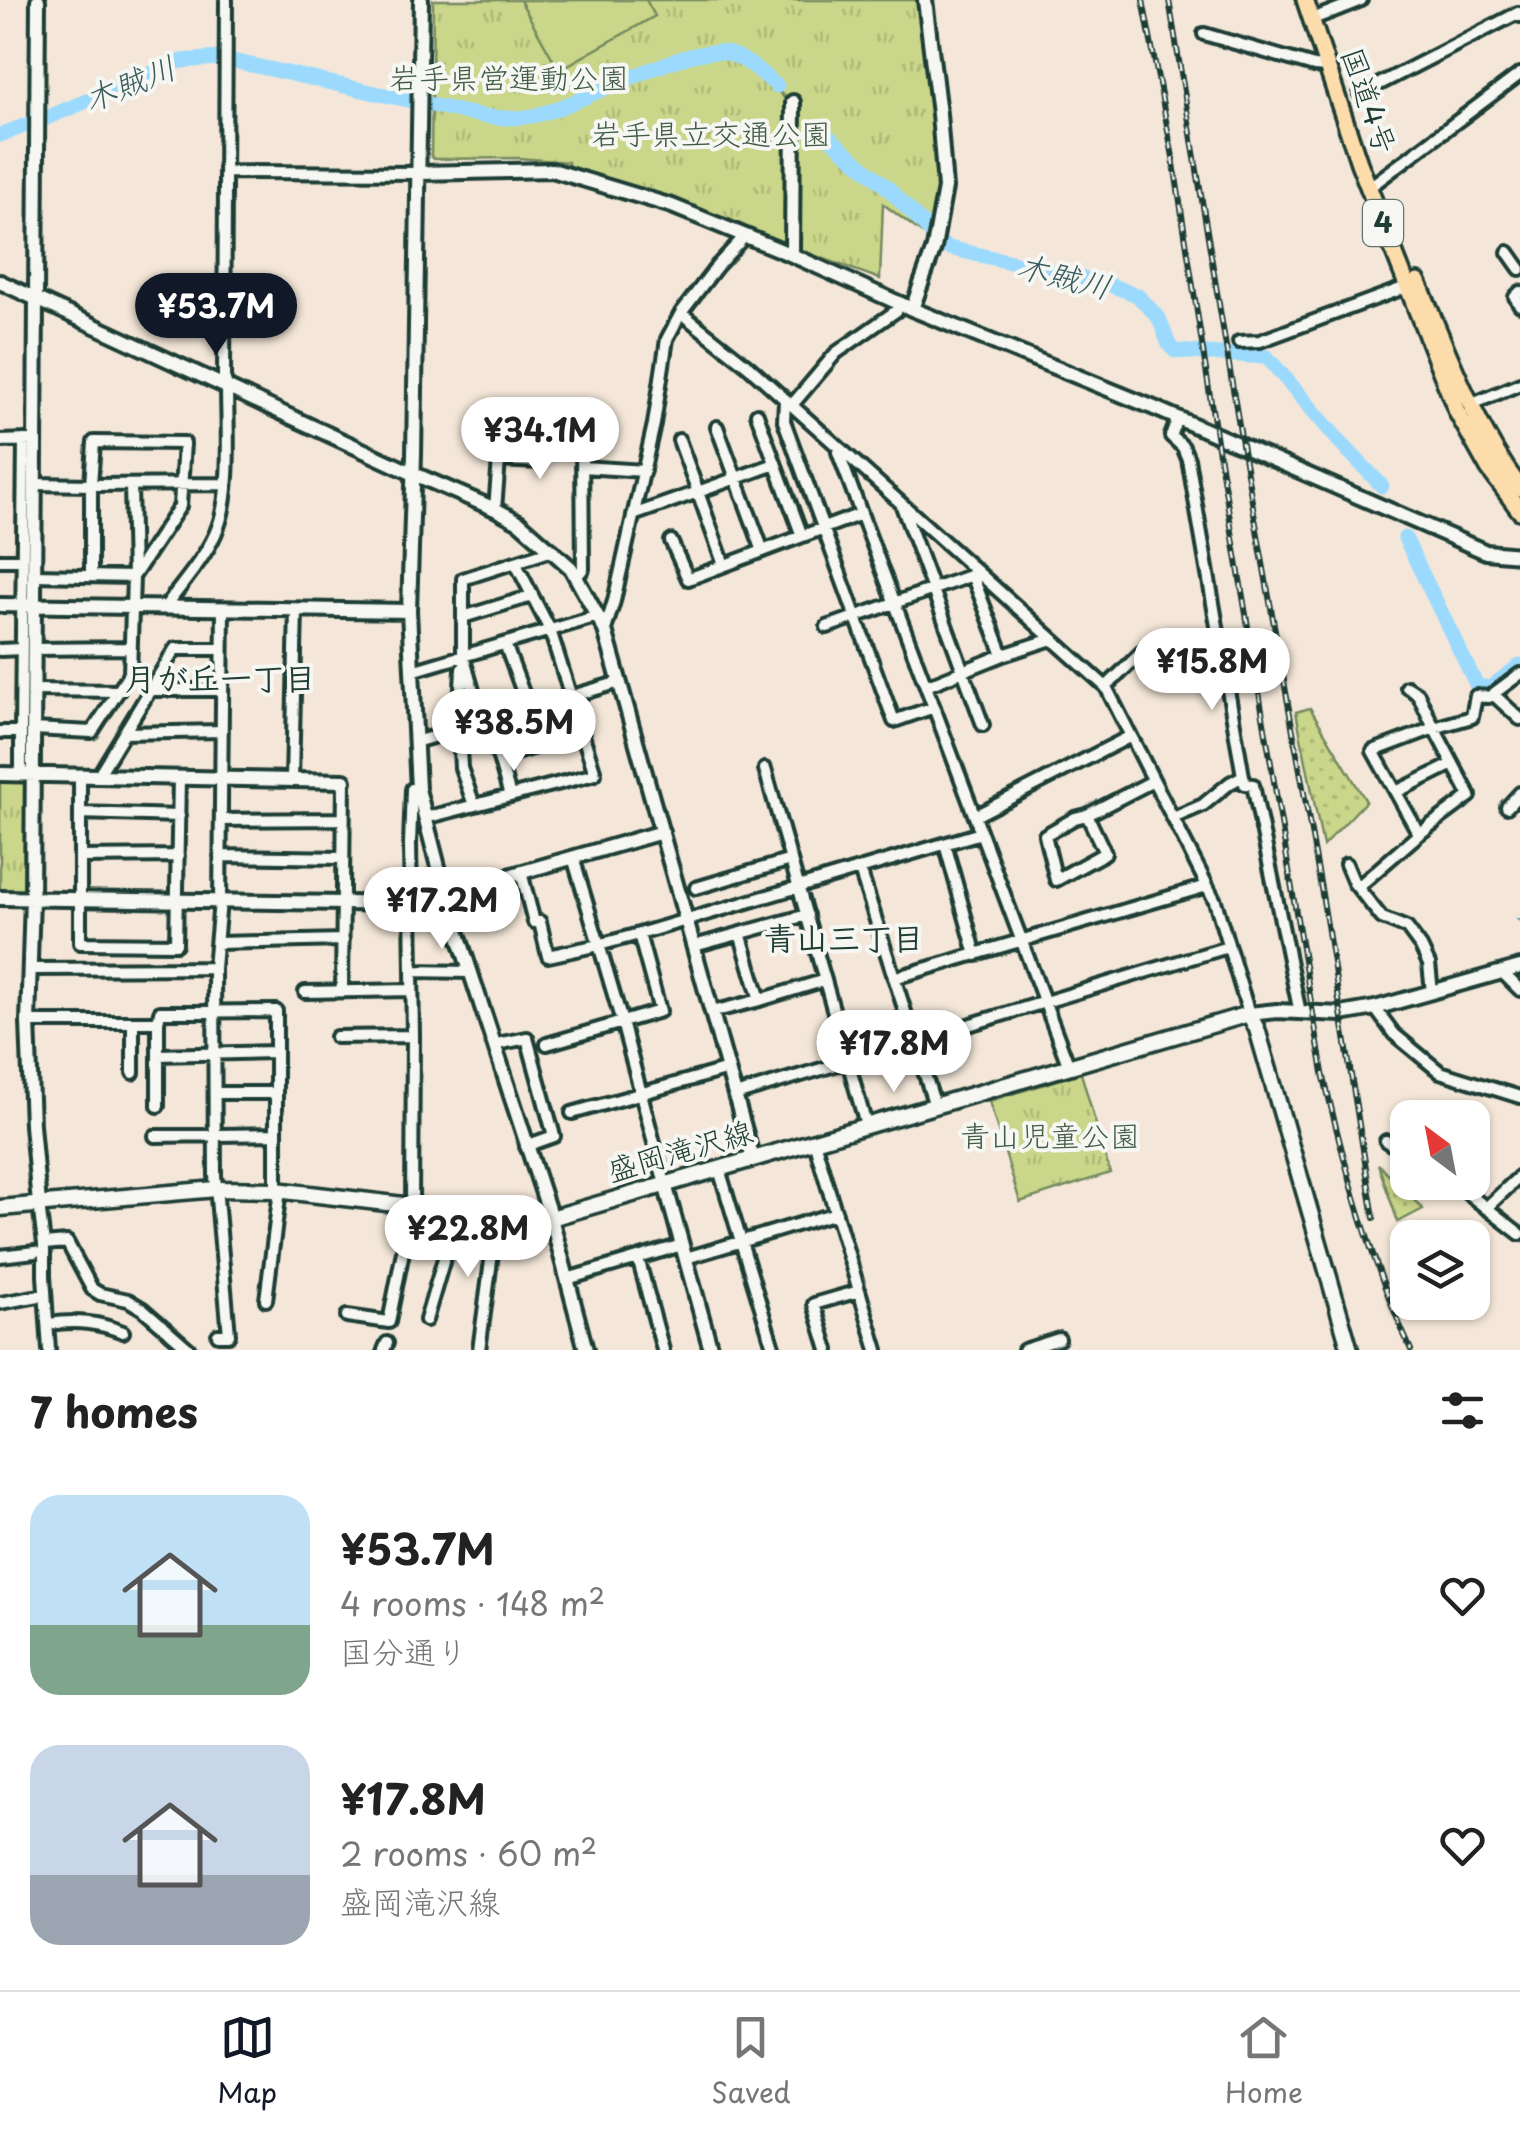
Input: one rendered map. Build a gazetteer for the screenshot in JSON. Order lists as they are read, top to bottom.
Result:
{
  "streets": {
    "highway": ["国道4号", "4"],
    "main road": ["盛岡滝沢線"]
  },
  "crossings": [
    ["国道4号", "4"]
  ],
  "districts": ["月が丘一丁目", "青山三丁目"],
  "water": ["木賊川"],
  "parks": ["岩手県営運動公園", "岩手県立交通公園", "青山児童公園"],
  "north": "top left",
  "page": {
    "price": [
      "¥53.7M",
      "¥34.1M",
      "¥15.8M",
      "¥38.5M",
      "¥17.2M",
      "¥17.8M",
      "¥22.8M"
    ],
    "heading": "7 homes",
    "list": [
      {
        "name": "¥53.7M",
        "note": "4 rooms · 148 m² · 国分通り"
      },
      {
        "name": "¥17.8M",
        "note": "2 rooms · 60 m² · 盛岡滝沢線"
      }
    ],
    "tabs": ["Map", "Saved", "Home"]
  }
}
